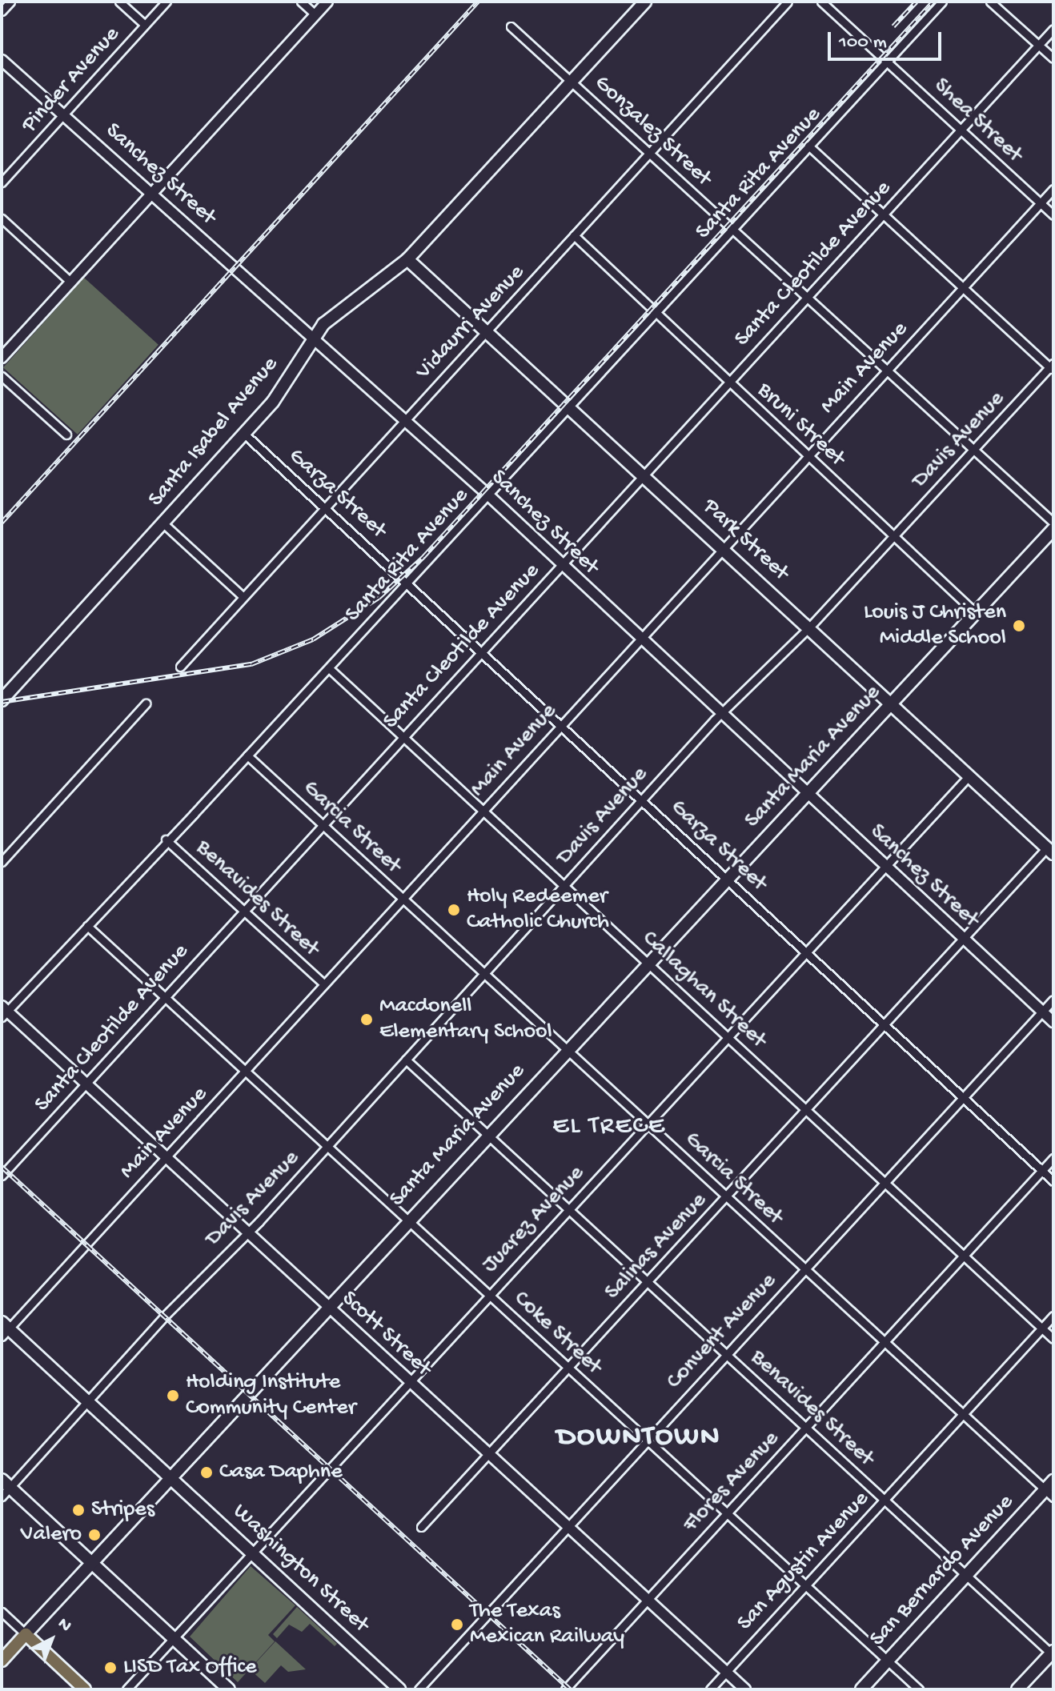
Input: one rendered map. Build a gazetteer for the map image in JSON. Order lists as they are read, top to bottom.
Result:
{
  "streets": {
    "main road": [
      "Santa Isabel Avenue",
      "Park Street",
      "Santa Maria Avenue",
      "Washington Street",
      "San Bernardo Avenue"
    ],
    "street": [
      "Pinder Avenue",
      "Shea Street",
      "Gonzalez Street",
      "Santa Rita Avenue",
      "Sanchez Street",
      "Santa Cleotilde Avenue",
      "Vidaurri Avenue",
      "Main Avenue",
      "Bruni Street",
      "Davis Avenue",
      "Garza Street",
      "Garcia Street",
      "Benavides Street",
      "Callaghan Street",
      "Juarez Avenue",
      "Salinas Avenue",
      "Convent Avenue",
      "Coke Street",
      "Scott Street",
      "Flores Avenue",
      "San Agustin Avenue"
    ]
  },
  "crossings": [
    ["Pinder Avenue", "Sanchez Street"],
    ["Shea Street", "Santa Rita Avenue"],
    ["Shea Street", "Santa Cleotilde Avenue"],
    ["Shea Street", "Main Avenue"],
    ["Gonzalez Street", "Santa Rita Avenue"],
    ["Gonzalez Street", "Santa Cleotilde Avenue"],
    ["Gonzalez Street", "Vidaurri Avenue"],
    ["Gonzalez Street", "Main Avenue"],
    ["Gonzalez Street", "Santa Isabel Avenue"],
    ["Gonzalez Street", "Davis Avenue"],
    ["Santa Rita Avenue", "Sanchez Street"],
    ["Santa Rita Avenue", "Bruni Street"],
    ["Santa Rita Avenue", "Garza Street"],
    ["Santa Rita Avenue", "Park Street"],
    ["Santa Rita Avenue", "Garcia Street"],
    ["Santa Rita Avenue", "Benavides Street"],
    ["Santa Rita Avenue", "Callaghan Street"],
    ["Santa Rita Avenue", "Coke Street"],
    ["Santa Rita Avenue", "Scott Street"],
    ["Sanchez Street", "Santa Cleotilde Avenue"],
    ["Sanchez Street", "Vidaurri Avenue"],
    ["Sanchez Street", "Main Avenue"],
    ["Sanchez Street", "Santa Isabel Avenue"],
    ["Sanchez Street", "Davis Avenue"],
    ["Sanchez Street", "Santa Maria Avenue"],
    ["Sanchez Street", "Juarez Avenue"],
    ["Sanchez Street", "Salinas Avenue"],
    ["Sanchez Street", "Convent Avenue"],
    ["Santa Cleotilde Avenue", "Bruni Street"],
    ["Santa Cleotilde Avenue", "Garza Street"],
    ["Santa Cleotilde Avenue", "Park Street"],
    ["Santa Cleotilde Avenue", "Garcia Street"],
    ["Santa Cleotilde Avenue", "Benavides Street"],
    ["Santa Cleotilde Avenue", "Callaghan Street"],
    ["Santa Cleotilde Avenue", "Coke Street"],
    ["Santa Cleotilde Avenue", "Scott Street"],
    ["Vidaurri Avenue", "Bruni Street"],
    ["Vidaurri Avenue", "Garza Street"],
    ["Vidaurri Avenue", "Park Street"],
    ["Main Avenue", "Bruni Street"],
    ["Main Avenue", "Garza Street"],
    ["Main Avenue", "Park Street"],
    ["Main Avenue", "Garcia Street"],
    ["Main Avenue", "Benavides Street"],
    ["Main Avenue", "Callaghan Street"],
    ["Main Avenue", "Coke Street"],
    ["Main Avenue", "Scott Street"],
    ["Main Avenue", "Washington Street"],
    ["Bruni Street", "Davis Avenue"],
    ["Bruni Street", "Santa Maria Avenue"],
    ["Santa Isabel Avenue", "Garza Street"],
    ["Santa Isabel Avenue", "Park Street"],
    ["Davis Avenue", "Garza Street"],
    ["Davis Avenue", "Park Street"],
    ["Davis Avenue", "Garcia Street"],
    ["Davis Avenue", "Benavides Street"],
    ["Davis Avenue", "Callaghan Street"],
    ["Davis Avenue", "Coke Street"],
    ["Davis Avenue", "Scott Street"],
    ["Davis Avenue", "Washington Street"],
    ["Garza Street", "Santa Maria Avenue"],
    ["Garza Street", "Juarez Avenue"],
    ["Garza Street", "Salinas Avenue"],
    ["Garza Street", "Convent Avenue"],
    ["Garza Street", "Flores Avenue"],
    ["Park Street", "Santa Maria Avenue"],
    ["Park Street", "Juarez Avenue"],
    ["Park Street", "Salinas Avenue"],
    ["Santa Maria Avenue", "Garcia Street"],
    ["Santa Maria Avenue", "Benavides Street"],
    ["Santa Maria Avenue", "Callaghan Street"],
    ["Santa Maria Avenue", "Coke Street"],
    ["Santa Maria Avenue", "Scott Street"],
    ["Santa Maria Avenue", "Washington Street"],
    ["Garcia Street", "Juarez Avenue"],
    ["Garcia Street", "Salinas Avenue"],
    ["Garcia Street", "Convent Avenue"],
    ["Garcia Street", "Flores Avenue"],
    ["Garcia Street", "San Agustin Avenue"],
    ["Garcia Street", "San Bernardo Avenue"],
    ["Benavides Street", "Juarez Avenue"],
    ["Benavides Street", "Salinas Avenue"],
    ["Benavides Street", "Convent Avenue"],
    ["Benavides Street", "Flores Avenue"],
    ["Benavides Street", "San Agustin Avenue"],
    ["Benavides Street", "San Bernardo Avenue"],
    ["Callaghan Street", "Juarez Avenue"],
    ["Callaghan Street", "Salinas Avenue"],
    ["Callaghan Street", "Convent Avenue"],
    ["Callaghan Street", "Flores Avenue"],
    ["Callaghan Street", "San Agustin Avenue"],
    ["Juarez Avenue", "Coke Street"],
    ["Juarez Avenue", "Scott Street"],
    ["Juarez Avenue", "Washington Street"],
    ["Salinas Avenue", "Coke Street"],
    ["Salinas Avenue", "Scott Street"],
    ["Convent Avenue", "Coke Street"],
    ["Convent Avenue", "Scott Street"],
    ["Coke Street", "Flores Avenue"],
    ["Coke Street", "San Agustin Avenue"],
    ["Coke Street", "San Bernardo Avenue"],
    ["Scott Street", "Flores Avenue"],
    ["Scott Street", "San Agustin Avenue"]
  ],
  "districts": ["EL TRECE", "DOWNTOWN"],
  "places": [
    "Louis J Christen Middle School",
    "Holy Redeemer Catholic Church",
    "Macdonell Elementary School",
    "Holding Institute Community Center",
    "Casa Daphne",
    "Stripes",
    "Valero",
    "The Texas Mexican Railway",
    "LISD Tax Office"
  ],
  "scale_bar": "100 m",
  "north": "top right"
}
